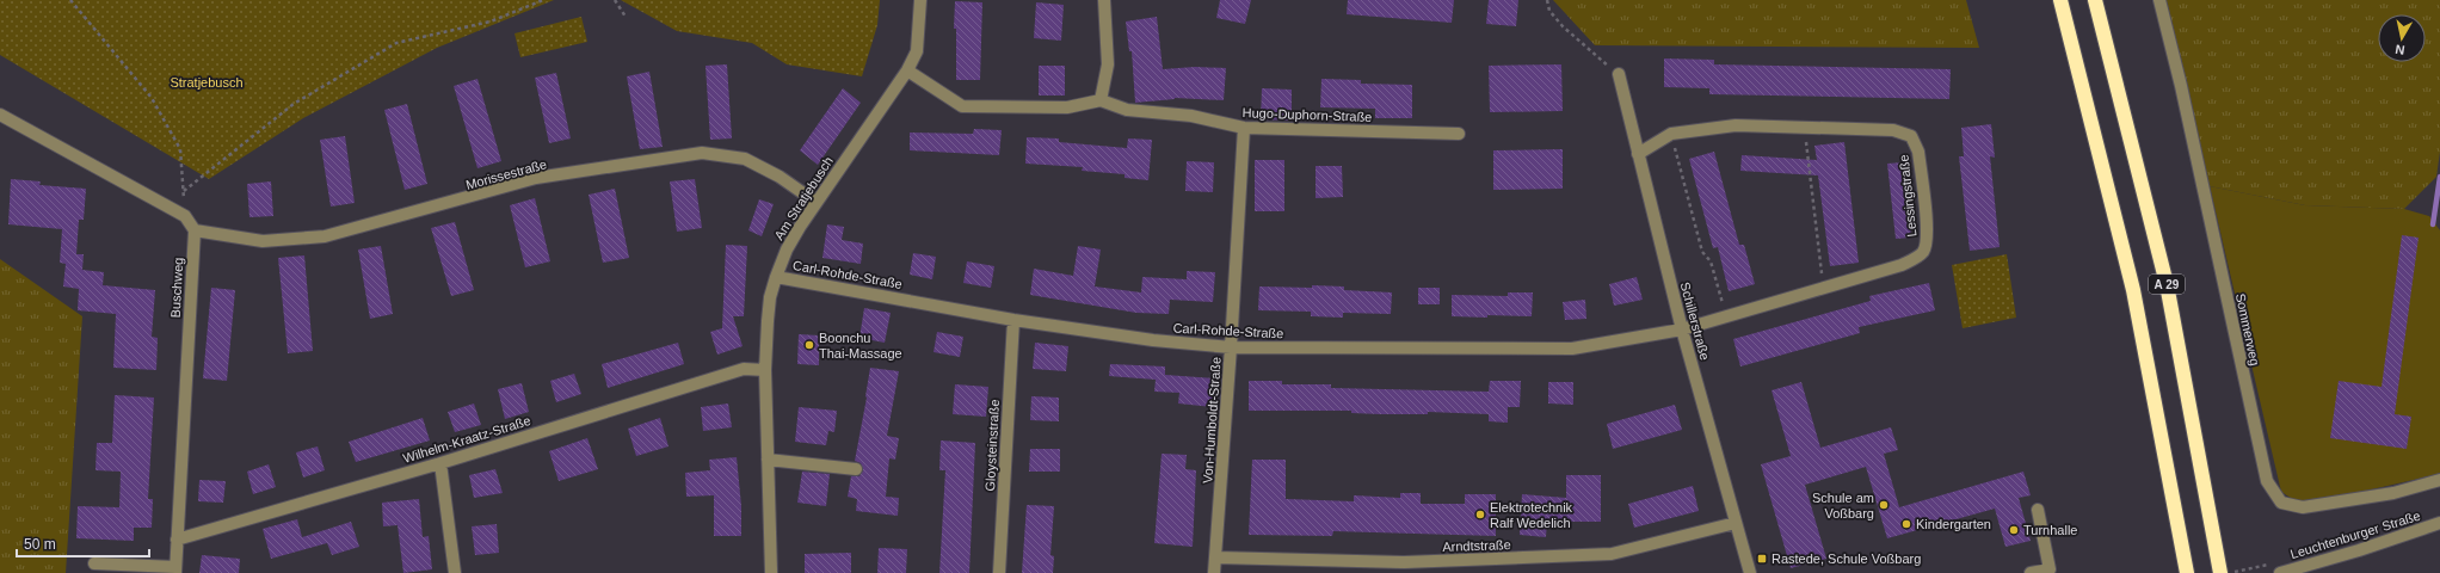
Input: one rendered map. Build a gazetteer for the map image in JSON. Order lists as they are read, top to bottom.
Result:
{
  "streets": {
    "highway": ["A 29"],
    "street": [
      "Hugo-Duphorn-Straße",
      "Morissestraße",
      "Lessingstraße",
      "Am Stratjebusch",
      "Carl-Rohde-Straße",
      "Buschweg",
      "Schillerstraße",
      "Sommerweg",
      "Von-Humboldt-Straße",
      "Wilhelm-Kraatz-Straße",
      "Gloysteinstraße",
      "Leuchtenburger Straße",
      "Arndtstraße"
    ]
  },
  "crossings": [
    ["Hugo-Duphorn-Straße", "Von-Humboldt-Straße"],
    ["Morissestraße", "Am Stratjebusch"],
    ["Morissestraße", "Buschweg"],
    ["Lessingstraße", "Carl-Rohde-Straße"],
    ["Lessingstraße", "Schillerstraße"],
    ["Am Stratjebusch", "Carl-Rohde-Straße"],
    ["Am Stratjebusch", "Wilhelm-Kraatz-Straße"],
    ["Carl-Rohde-Straße", "Schillerstraße"],
    ["Carl-Rohde-Straße", "Von-Humboldt-Straße"],
    ["Carl-Rohde-Straße", "Gloysteinstraße"],
    ["Buschweg", "Wilhelm-Kraatz-Straße"],
    ["Schillerstraße", "Arndtstraße"],
    ["Von-Humboldt-Straße", "Arndtstraße"]
  ],
  "parks": ["Stratjebusch"],
  "places": {
    "other": [
      "Boonchu Thai-Massage",
      "Schule am Voßbarg",
      "Elektrotechnik Ralf Wedelich",
      "Kindergarten",
      "Turnhalle"
    ],
    "transit": ["Rastede, Schule Voßbarg"]
  },
  "scale_bar": "50 m",
  "north": "bottom"
}
